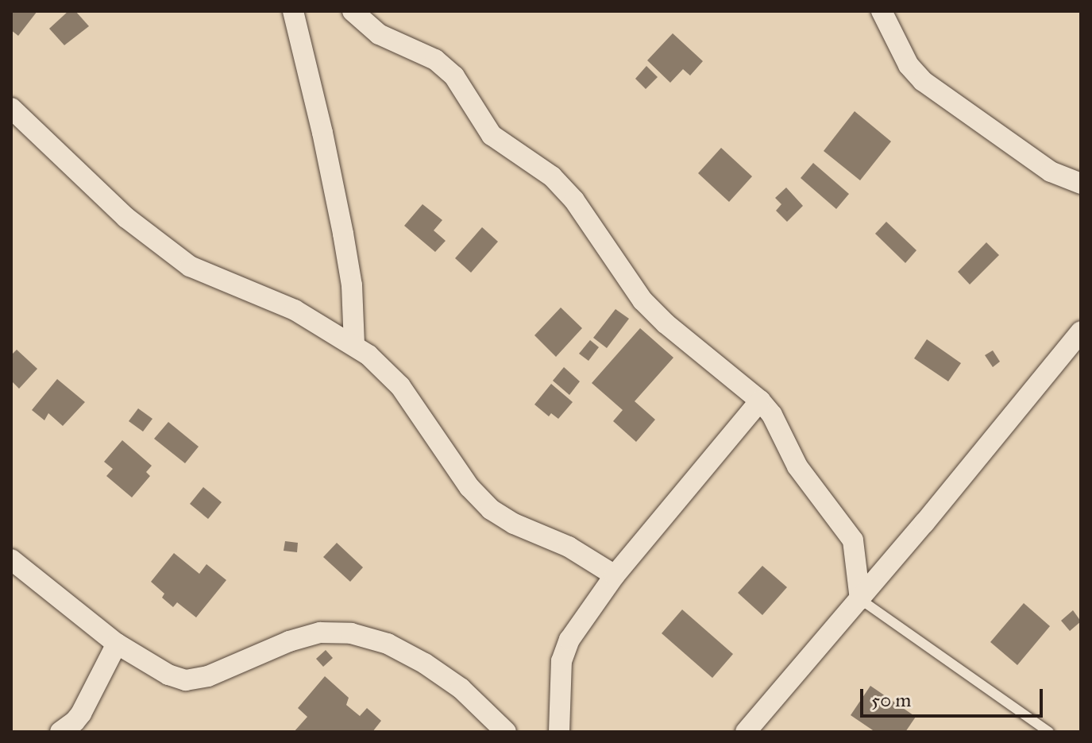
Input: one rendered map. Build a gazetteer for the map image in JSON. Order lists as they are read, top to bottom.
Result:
{
  "scale_bar": "50 m"
}
